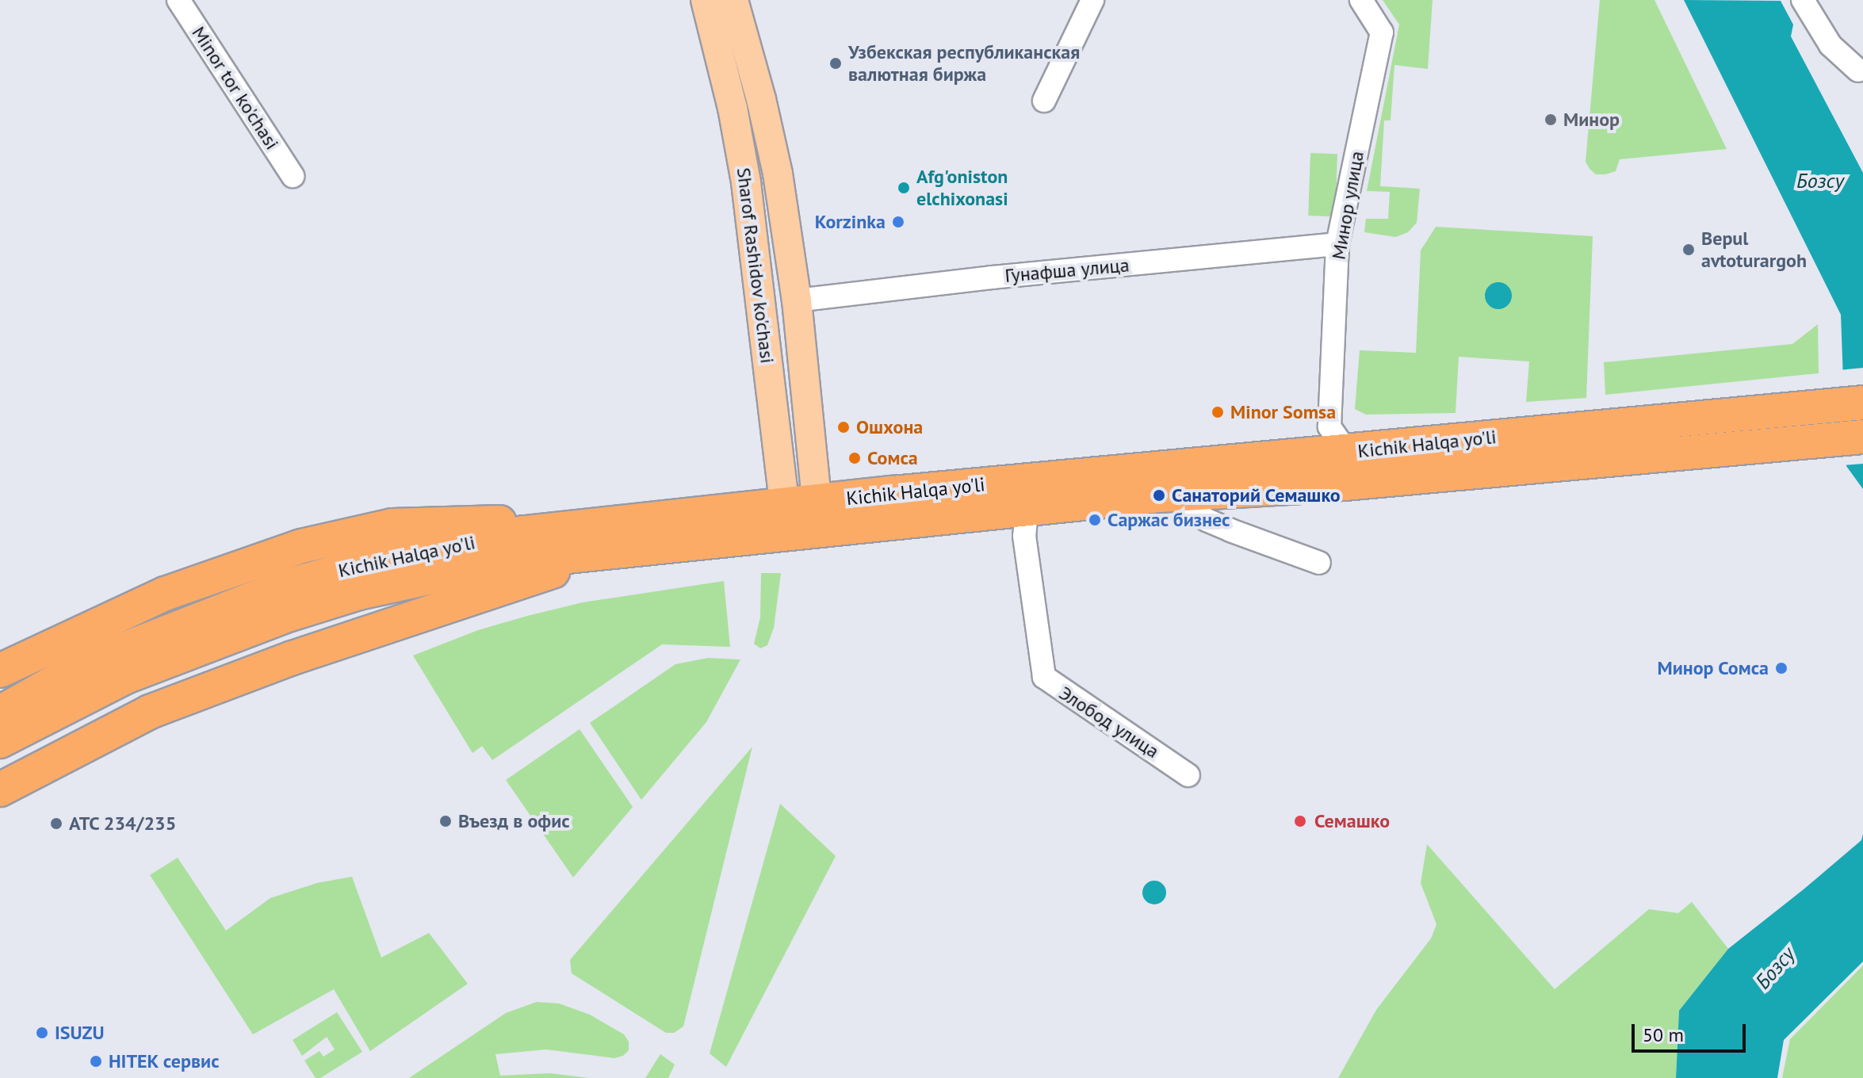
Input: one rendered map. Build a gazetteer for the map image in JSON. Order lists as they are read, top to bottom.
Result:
{
  "streets": {
    "highway": ["Kichik Halqa yo'li"],
    "main road": ["Sharof Rashidov ko'chasi"],
    "street": [
      "Minor tor ko'chasi",
      "Минор улица",
      "Гунафша улица",
      "Элобод улица"
    ]
  },
  "crossings": [
    ["Минор улица", "Гунафша улица"],
    ["Минор улица", "Kichik Halqa yo'li"],
    ["Sharof Rashidov ko'chasi", "Гунафша улица"],
    ["Sharof Rashidov ko'chasi", "Kichik Halqa yo'li"],
    ["Kichik Halqa yo'li", "Элобод улица"]
  ],
  "water": ["Бозсу"],
  "places": [
    "Узбекская республиканская валютная биржа",
    "Минор",
    "Afg'oniston elchixonasi",
    "Korzinka",
    "Bepul avtoturargoh",
    "Minor Somsa",
    "Ошхона",
    "Сомса",
    "Санаторий Семашко",
    "Саржас бизнес",
    "Минор Сомса",
    "Въезд в офис",
    "Семашко",
    "ATC 234/235",
    "ISUZU",
    "HITEK сервис"
  ],
  "scale_bar": "50 m"
}
